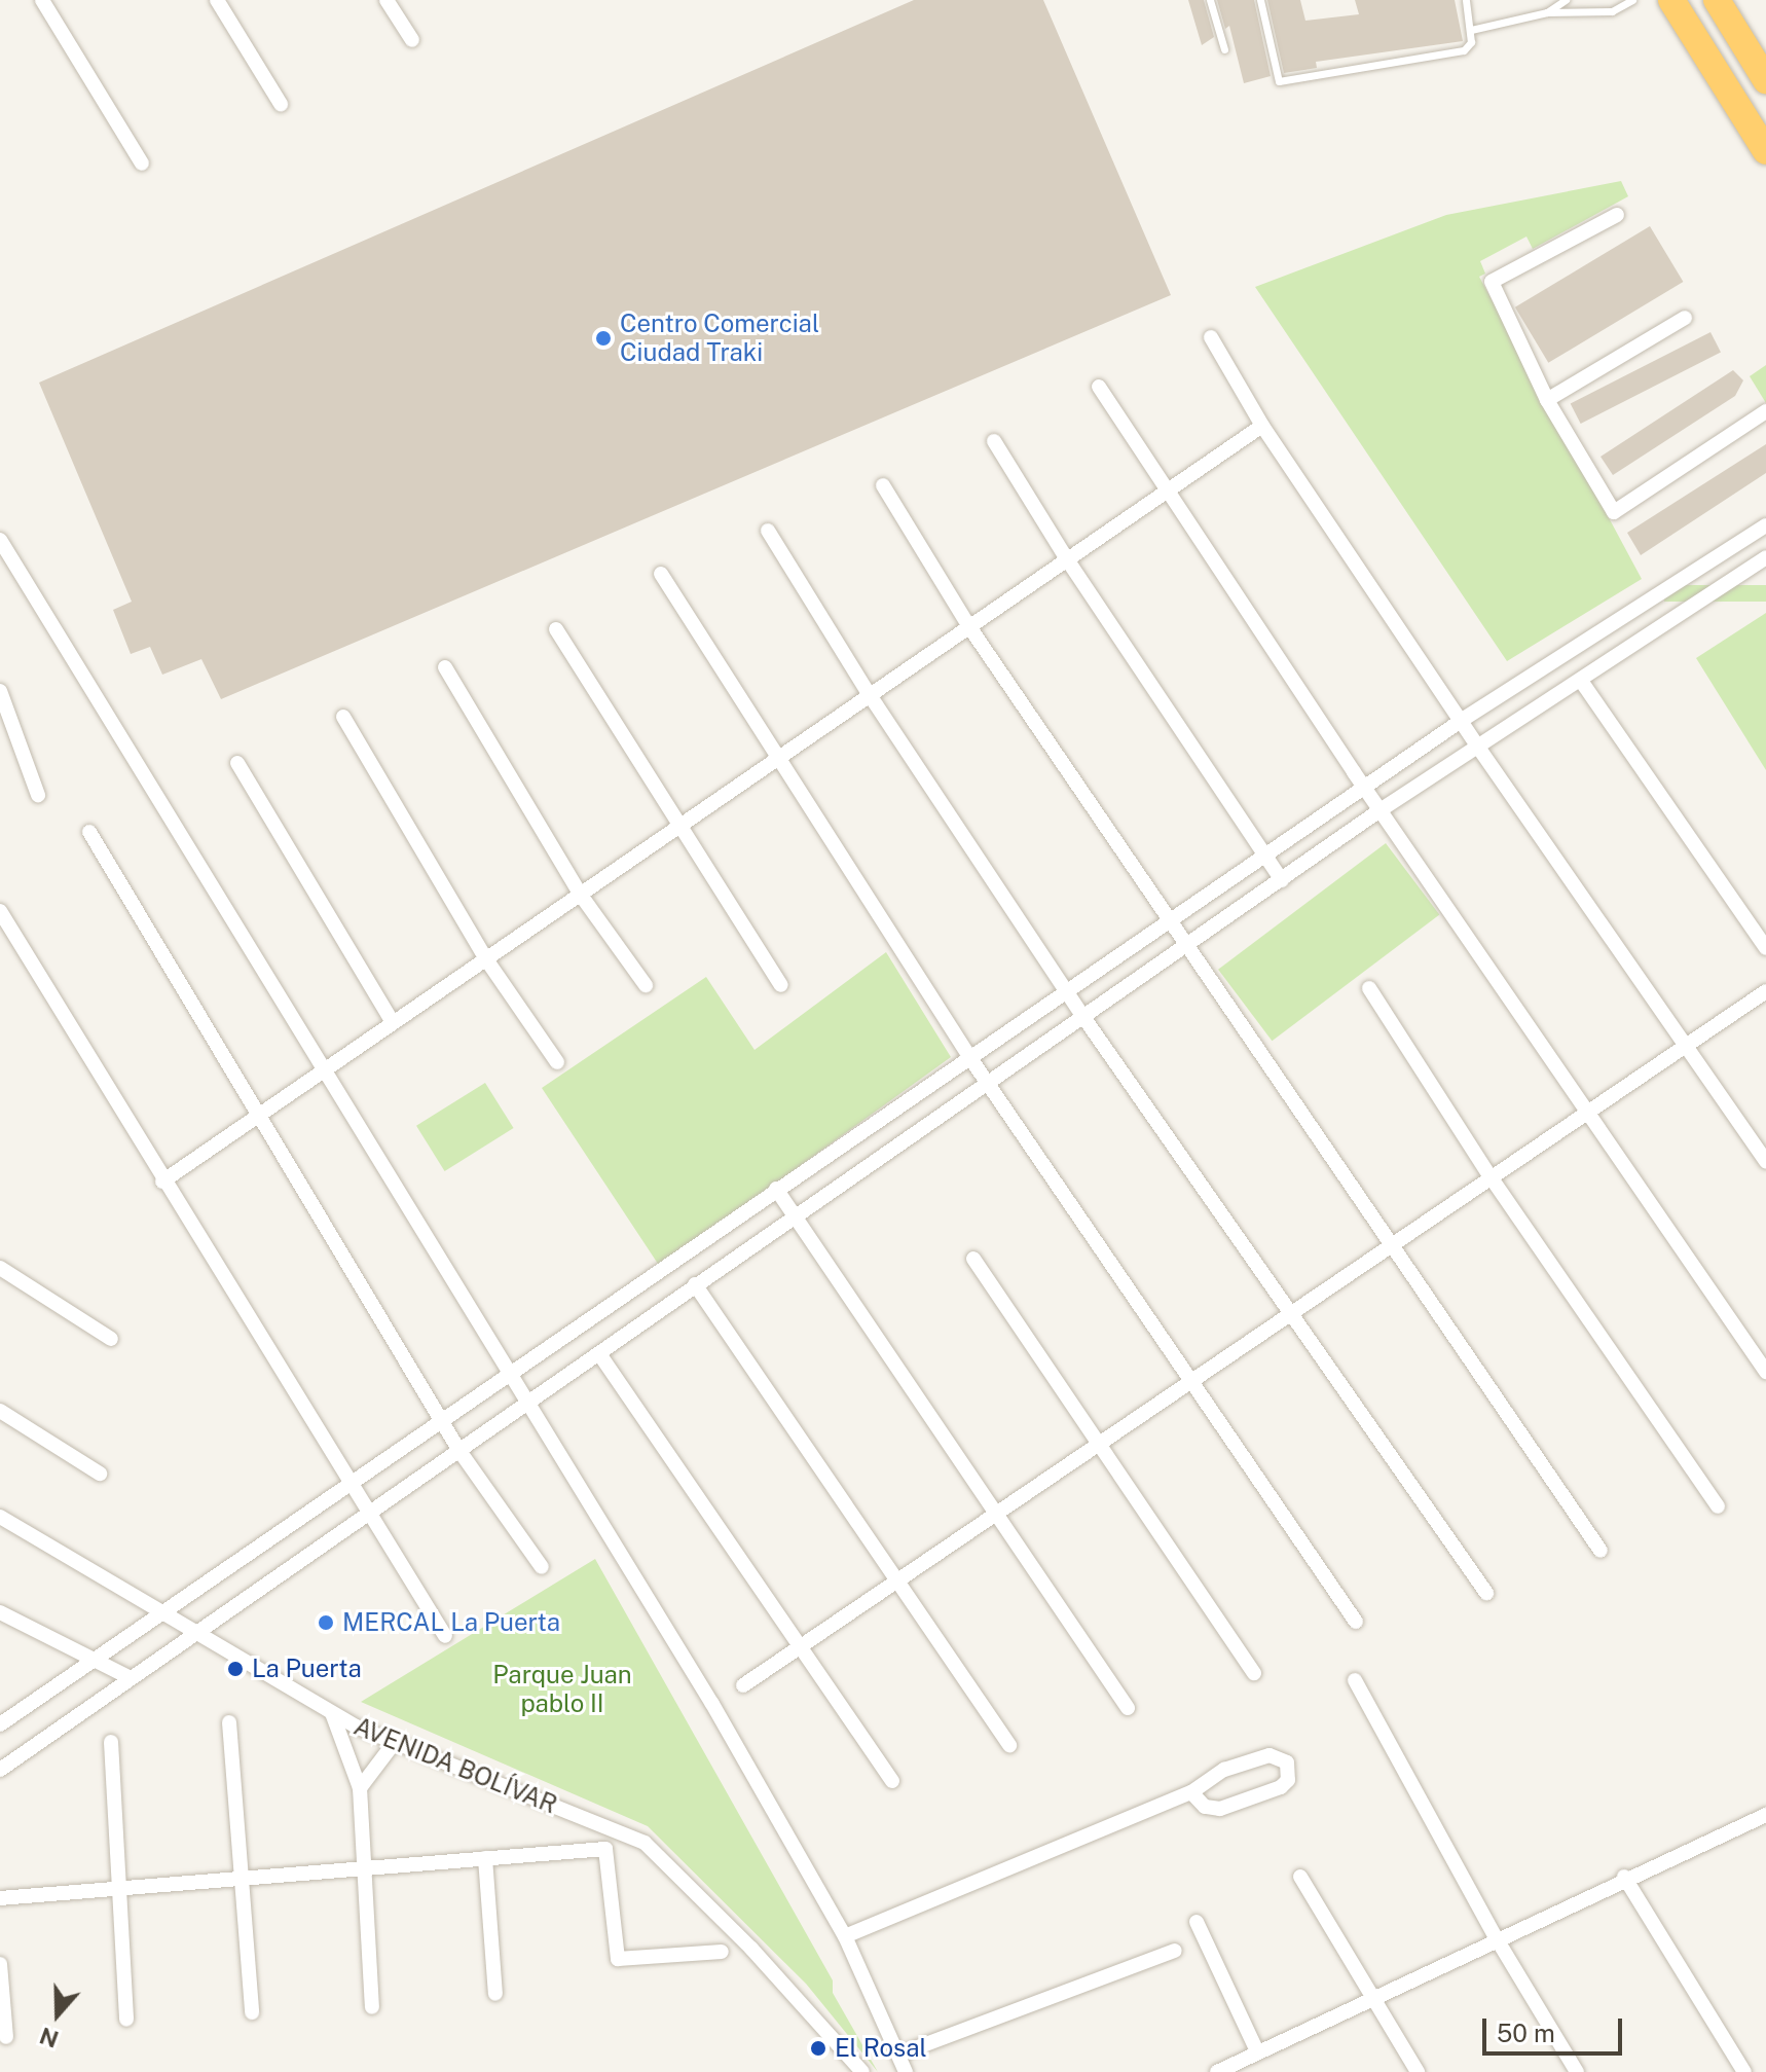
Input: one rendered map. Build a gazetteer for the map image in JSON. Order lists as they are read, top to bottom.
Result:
{
  "streets": {
    "street": ["AVENIDA BOLÍVAR"]
  },
  "parks": ["Parque Juan pablo II"],
  "places": [
    "Centro Comercial Ciudad Traki",
    "MERCAL La Puerta",
    "La Puerta",
    "El Rosal"
  ],
  "scale_bar": "50 m",
  "north": "bottom"
}
